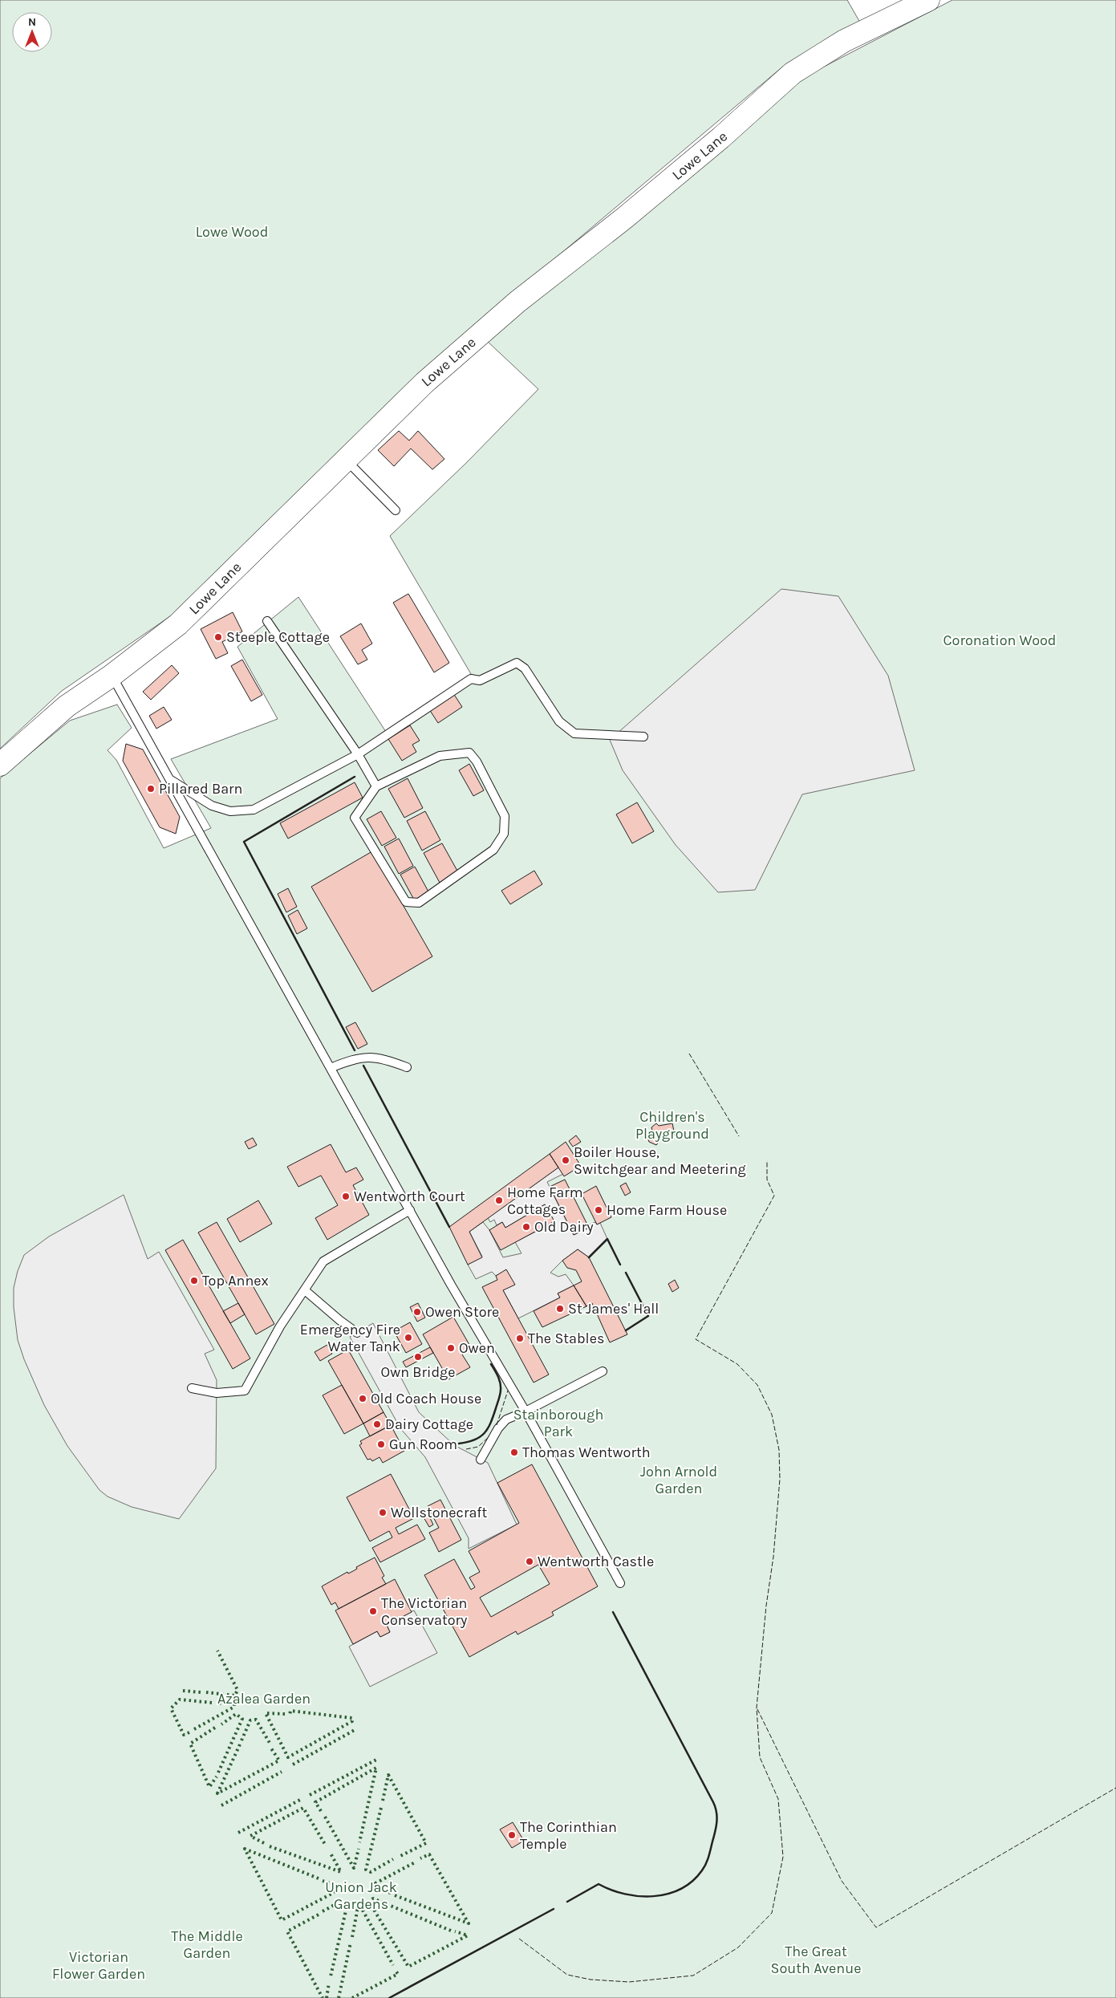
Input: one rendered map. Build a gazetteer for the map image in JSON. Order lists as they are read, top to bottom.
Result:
{
  "streets": {
    "street": ["Lowe Lane"]
  },
  "parks": [
    "Lowe Wood",
    "Coronation Wood",
    "Children's Playground",
    "Stainborough Park",
    "John Arnold Garden",
    "Azalea Garden",
    "Union Jack Gardens",
    "The Middle Garden",
    "The Great South Avenue",
    "Victorian Flower Garden"
  ],
  "places": [
    "Steeple Cottage",
    "Pillared Barn",
    "Boiler House, Switchgear and Meetering",
    "Wentworth Court",
    "Home Farm Cottages",
    "Home Farm House",
    "Old Dairy",
    "Top Annex",
    "St James' Hall",
    "Owen Store",
    "Emergency Fire Water Tank",
    "The Stables",
    "Owen",
    "Own Bridge",
    "Old Coach House",
    "Dairy Cottage",
    "Gun Room",
    "Thomas Wentworth",
    "Wollstonecraft",
    "Wentworth Castle",
    "The Victorian Conservatory",
    "The Corinthian Temple"
  ],
  "north": "top"
}
